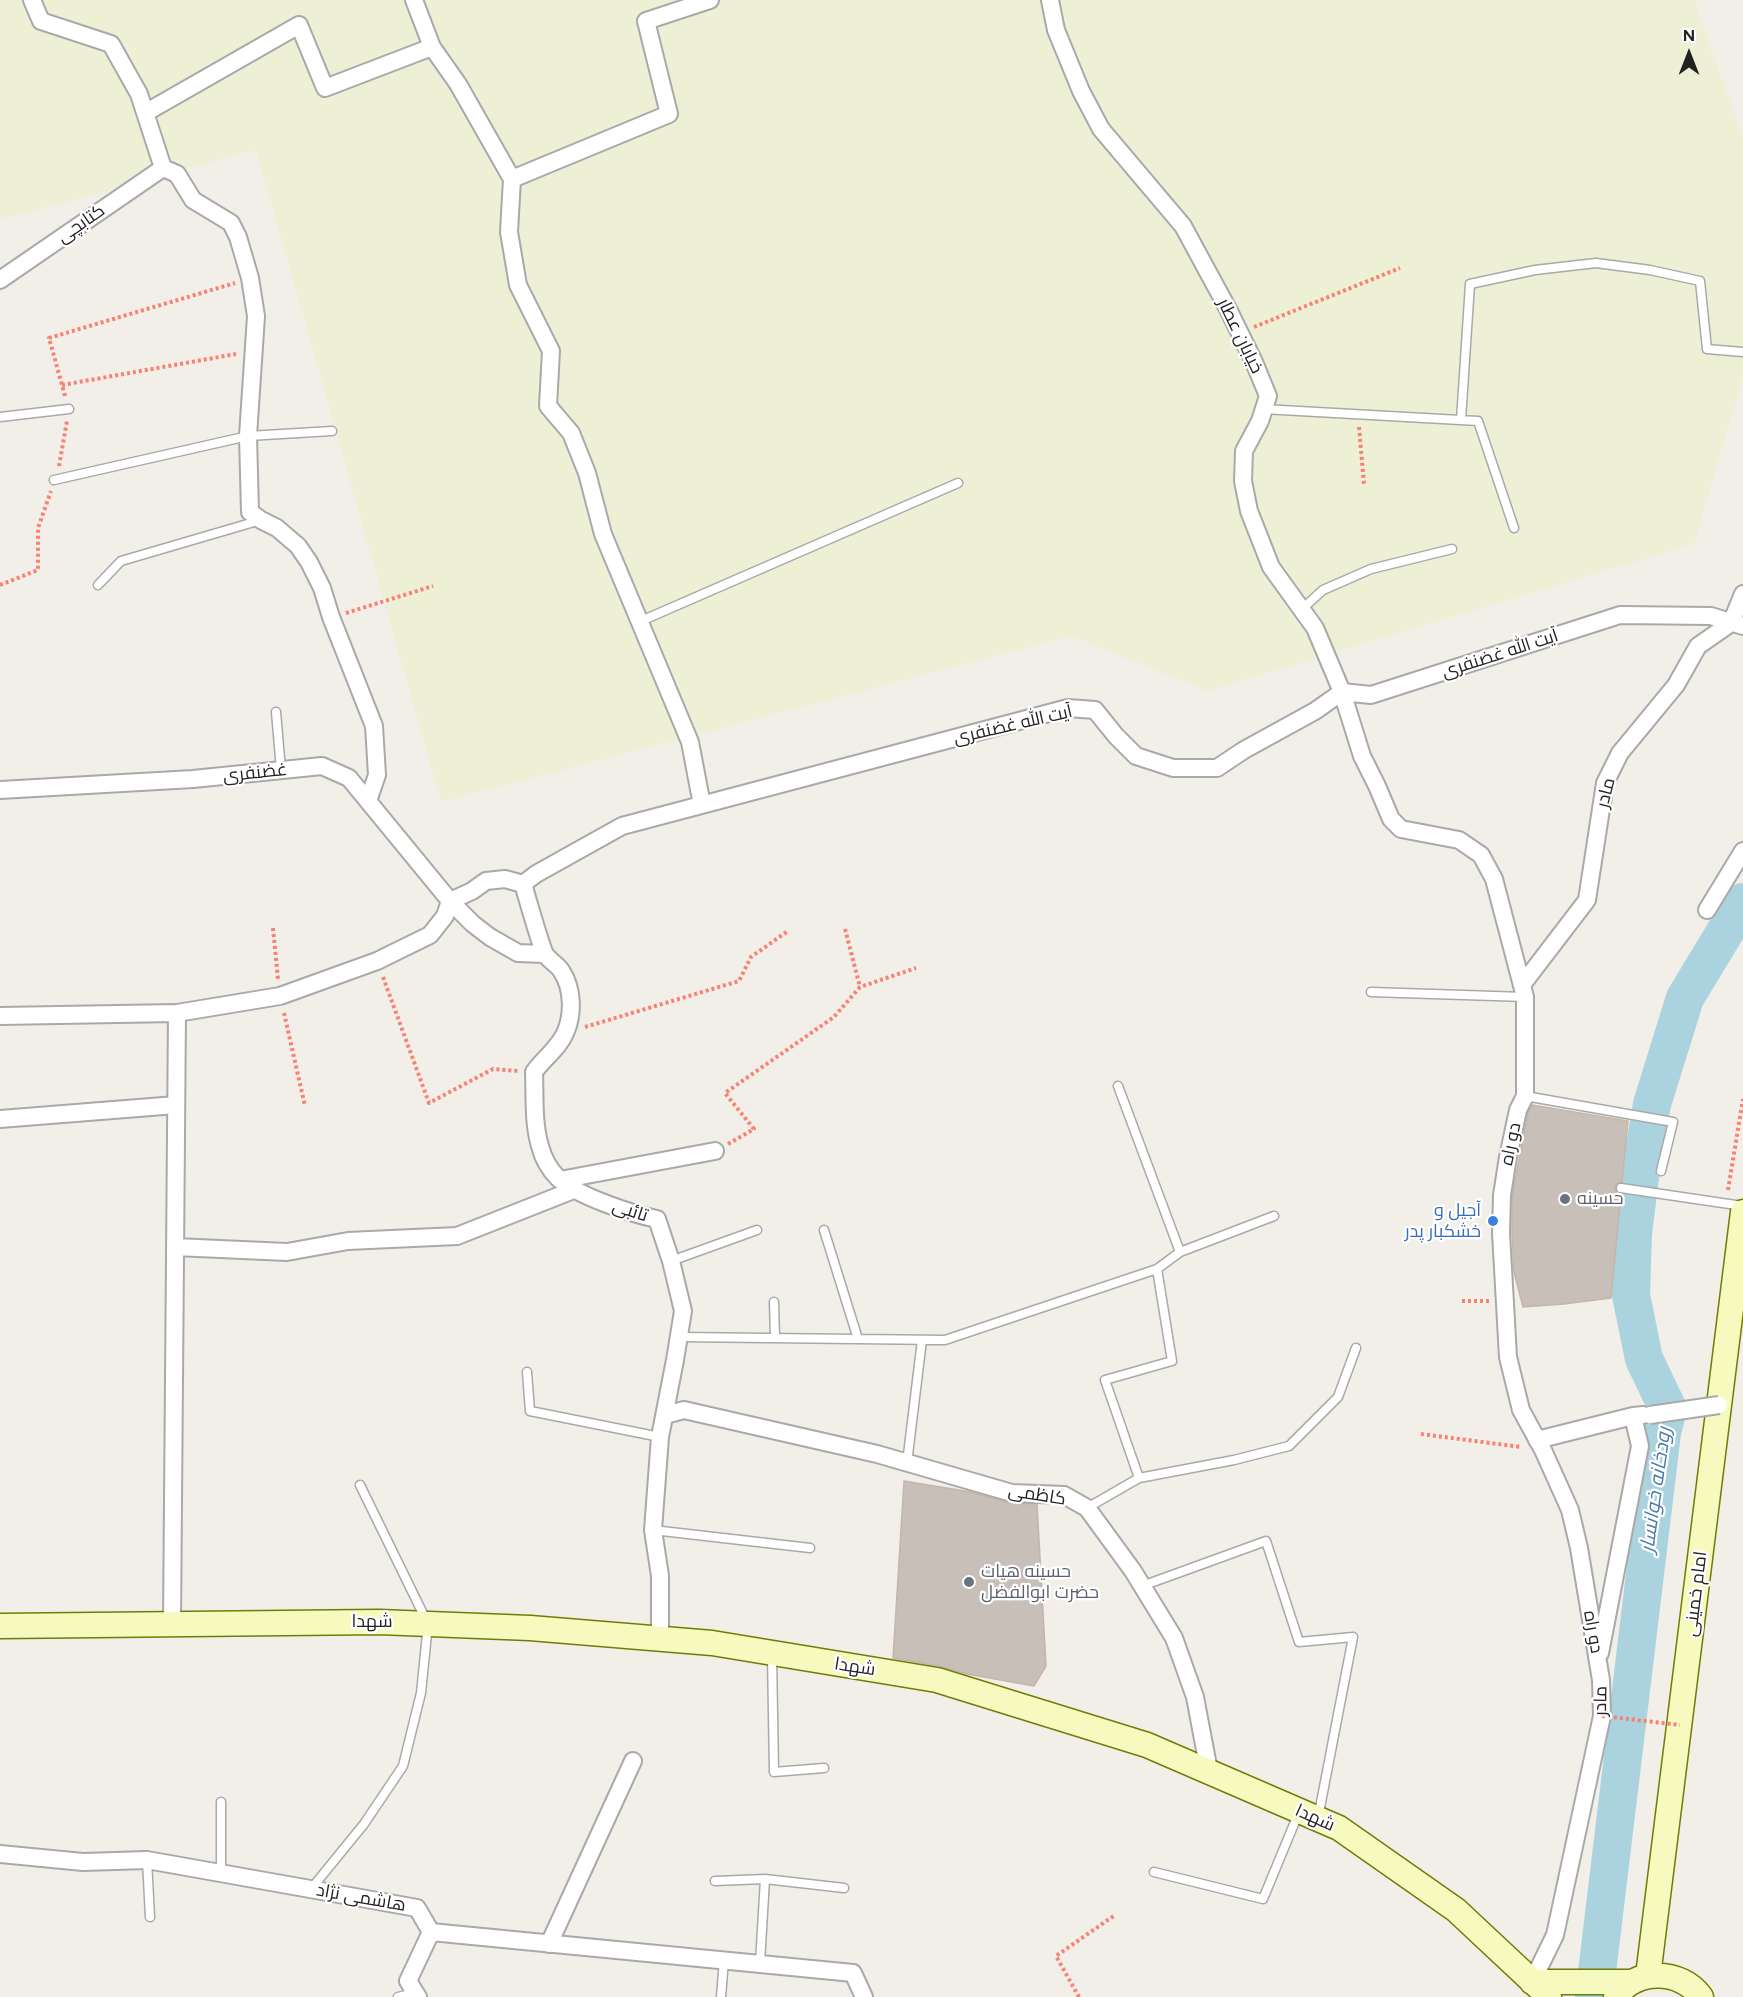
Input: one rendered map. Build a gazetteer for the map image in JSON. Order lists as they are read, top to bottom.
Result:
{
  "streets": {
    "main road": ["امام خمینی", "شهدا"],
    "street": [
      "کتابچی",
      "خیابان عطار",
      "آیت الله غضنفری",
      "غضنفری",
      "مادر",
      "دو راه",
      "تائبی",
      "کاظمی",
      "هاشمی نژاد"
    ]
  },
  "crossings": [
    ["خیابان عطار", "آیت الله غضنفری"],
    ["خیابان عطار", "دو راه"],
    ["آیت الله غضنفری", "مادر"],
    ["آیت الله غضنفری", "دو راه"],
    ["مادر", "دو راه"],
    ["مادر", "شهدا"],
    ["تائبی", "کاظمی"],
    ["تائبی", "شهدا"],
    ["کاظمی", "شهدا"]
  ],
  "water": ["رودخانه خوانسار"],
  "places": ["حسینه", "آجیل و خشکبار پدر", "حسینه هیات حضرت ابوالفضل"],
  "north": "top"
}
